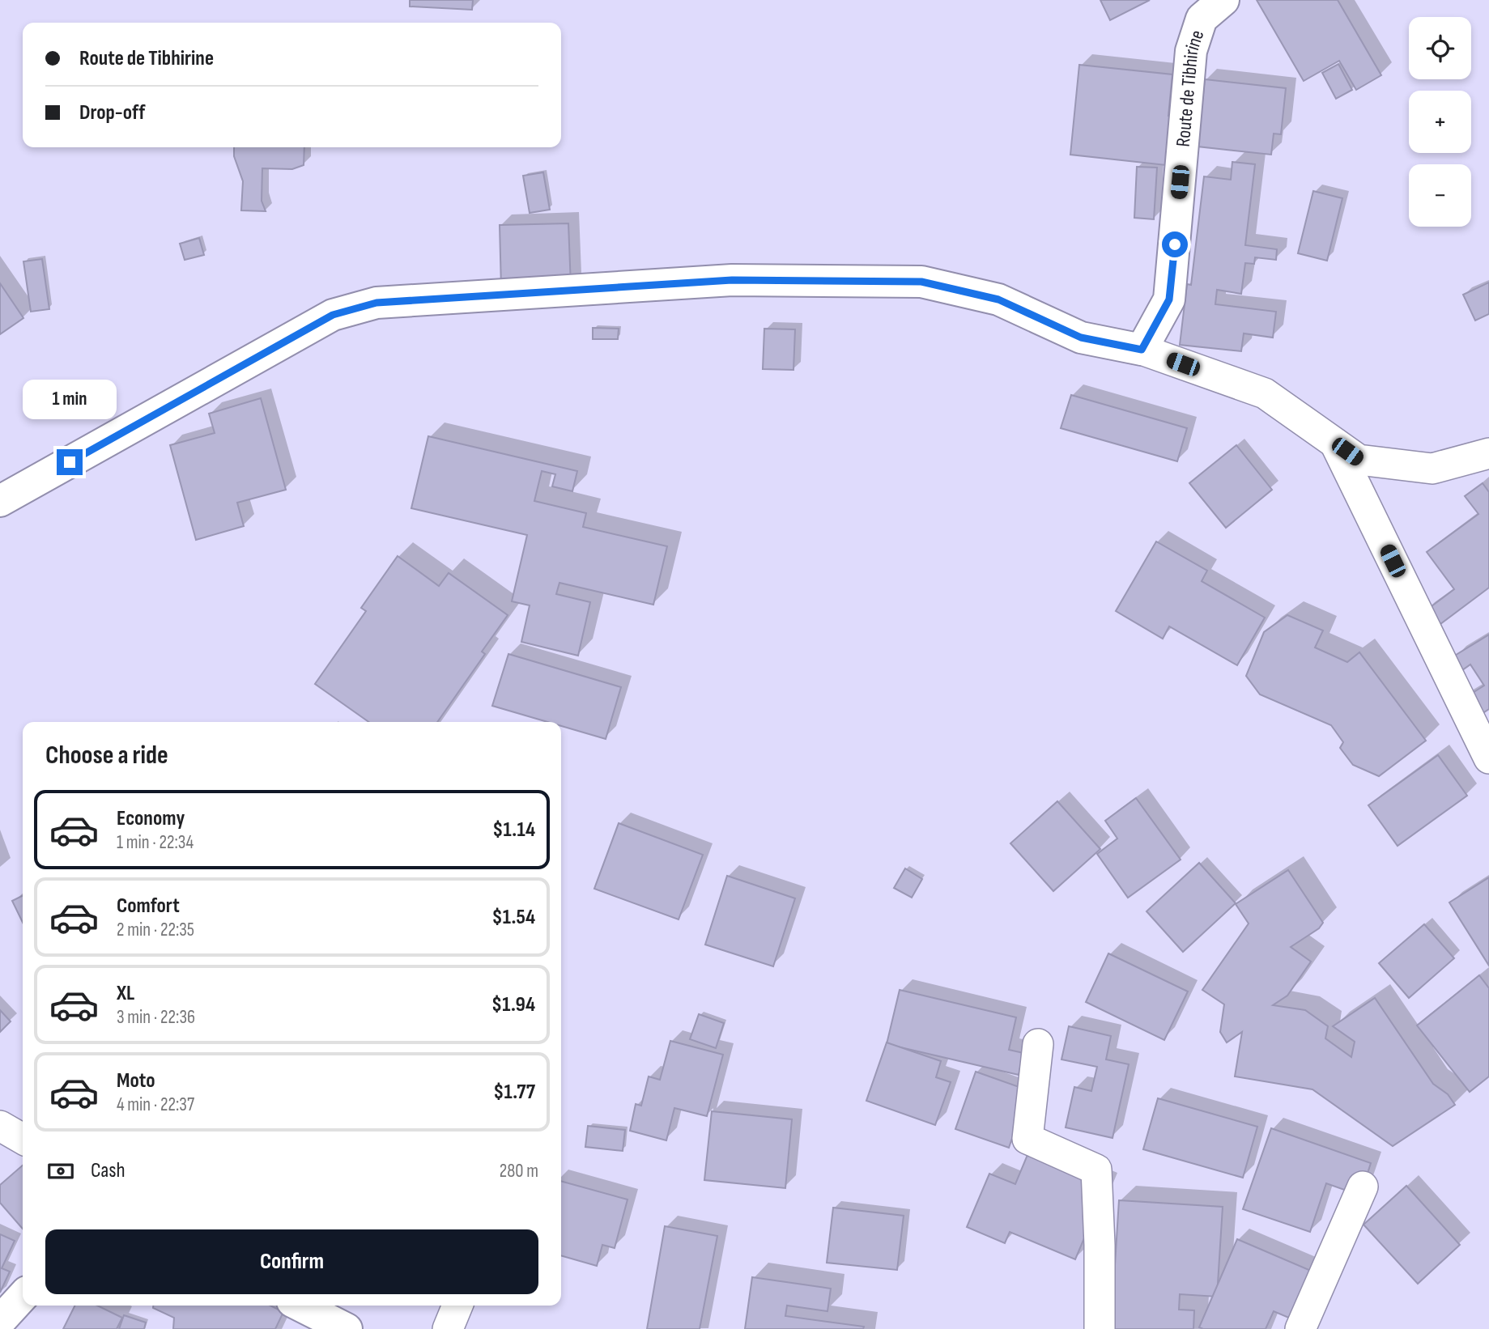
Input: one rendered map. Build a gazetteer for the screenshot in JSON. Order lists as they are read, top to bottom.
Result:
{
  "streets": {
    "street": ["Route de Tibhirine"]
  },
  "page": {
    "map_buttons": ["+", "−"],
    "banner": ["Route de Tibhirine", "Drop-off"],
    "bubble": "1 min",
    "heading": "Choose a ride",
    "list": [
      {
        "name": "Economy",
        "note": "1 min · 22:34",
        "value": "$1.14"
      },
      {
        "name": "Comfort",
        "note": "2 min · 22:35",
        "value": "$1.54"
      },
      {
        "name": "XL",
        "note": "3 min · 22:36",
        "value": "$1.94"
      },
      {
        "name": "Moto",
        "note": "4 min · 22:37",
        "value": "$1.77"
      }
    ],
    "pay": ["Cash", "280 m"],
    "buttons": "Confirm"
  }
}
